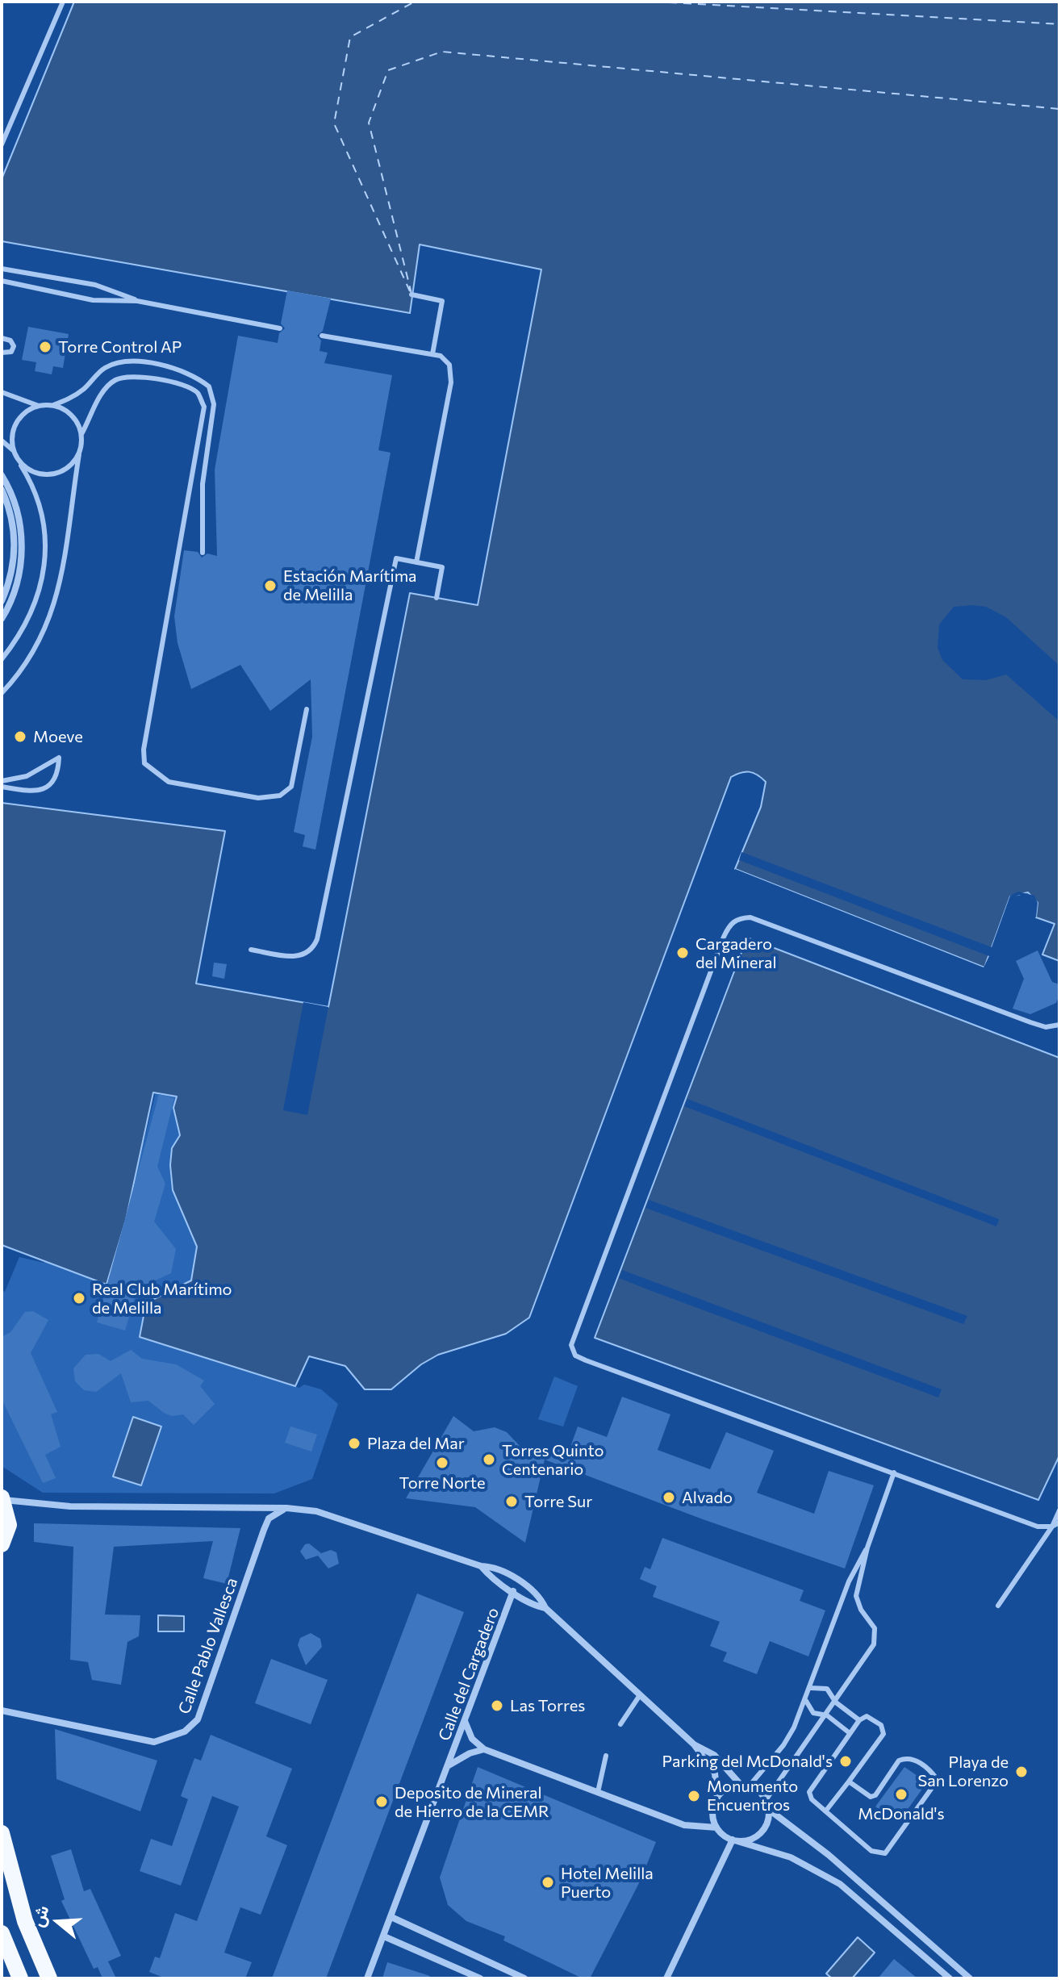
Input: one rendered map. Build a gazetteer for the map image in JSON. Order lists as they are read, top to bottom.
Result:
{
  "streets": {
    "street": ["Calle Pablo Vallesca", "Calle del Cargadero"]
  },
  "places": [
    "Torre Control AP",
    "Estación Marítima de Melilla",
    "Moeve",
    "Cargadero del Mineral",
    "Real Club Marítimo de Melilla",
    "Plaza del Mar",
    "Torres Quinto Centenario",
    "Torre Norte",
    "Alvado",
    "Torre Sur",
    "Las Torres",
    "Parking del McDonald's",
    "Playa de San Lorenzo",
    "McDonald's",
    "Monumento Encuentros",
    "Deposito de Mineral de Hierro de la CEMR",
    "Hotel Melilla Puerto"
  ],
  "north": "left"
}
